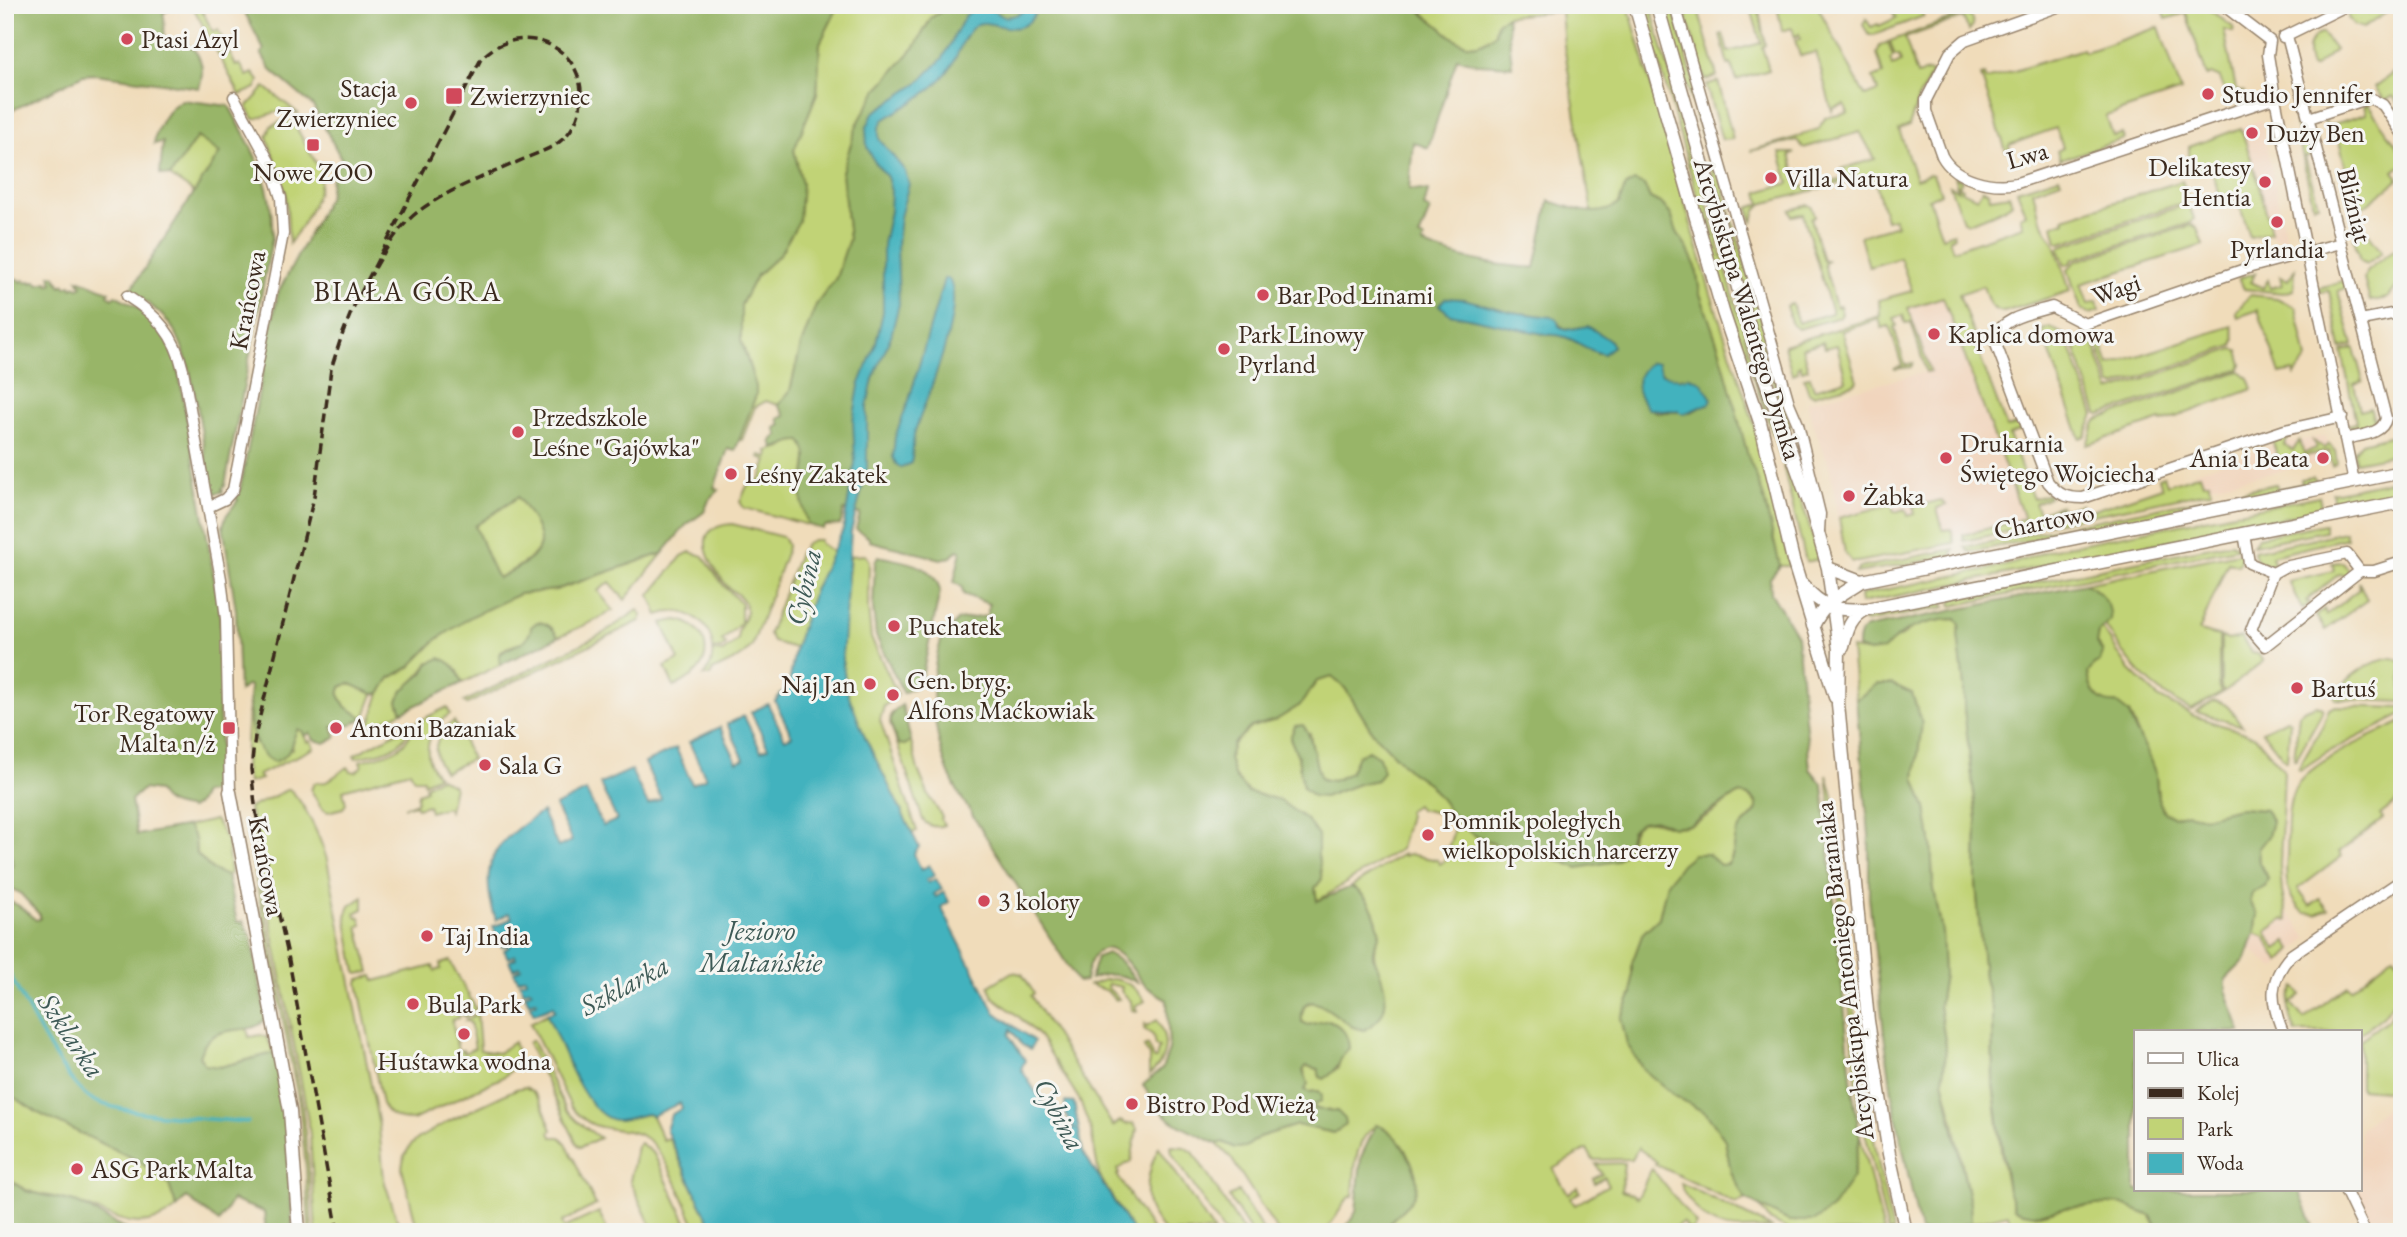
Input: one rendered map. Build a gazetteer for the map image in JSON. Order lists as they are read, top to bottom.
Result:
{
  "streets": {
    "street": [
      "Lwa",
      "Bliźniąt",
      "Wagi",
      "Krańcowa",
      "Arcybiskupa Walentego Dymka",
      "Chartowo",
      "Arcybiskupa Antoniego Baraniaka"
    ]
  },
  "crossings": [
    ["Arcybiskupa Walentego Dymka", "Chartowo"],
    ["Arcybiskupa Walentego Dymka", "Arcybiskupa Antoniego Baraniaka"],
    ["Chartowo", "Arcybiskupa Antoniego Baraniaka"]
  ],
  "districts": ["BIAŁA GÓRA"],
  "water": ["Cybina", "Jezioro Maltańskie", "Szklarka"],
  "places": {
    "other": [
      "Ptasi Azyl",
      "Studio Jennifer",
      "Stacja Zwierzyniec",
      "Duży Ben",
      "Villa Natura",
      "Delikatesy Hentia",
      "Pyrlandia",
      "Bar Pod Linami",
      "Kaplica domowa",
      "Park Linowy Pyrland",
      "Przedszkole Leśne \"Gajówka\"",
      "Drukarnia Świętego Wojciecha",
      "Ania i Beata",
      "Leśny Zakątek",
      "Żabka",
      "Puchatek",
      "Naj Jan",
      "Bartuś",
      "Gen. bryg. Alfons Maćkowiak",
      "Antoni Bazaniak",
      "Sala G",
      "Pomnik poległych wielkopolskich harcerzy",
      "3 kolory",
      "Taj India",
      "Bula Park",
      "Huśtawka wodna",
      "Bistro Pod Wieżą",
      "ASG Park Malta"
    ],
    "transit": ["Zwierzyniec", "Nowe ZOO", "Tor Regatowy Malta n/ż"]
  },
  "legend": [
    "Ulica",
    "Kolej",
    "Park",
    "Woda"
  ]
}
